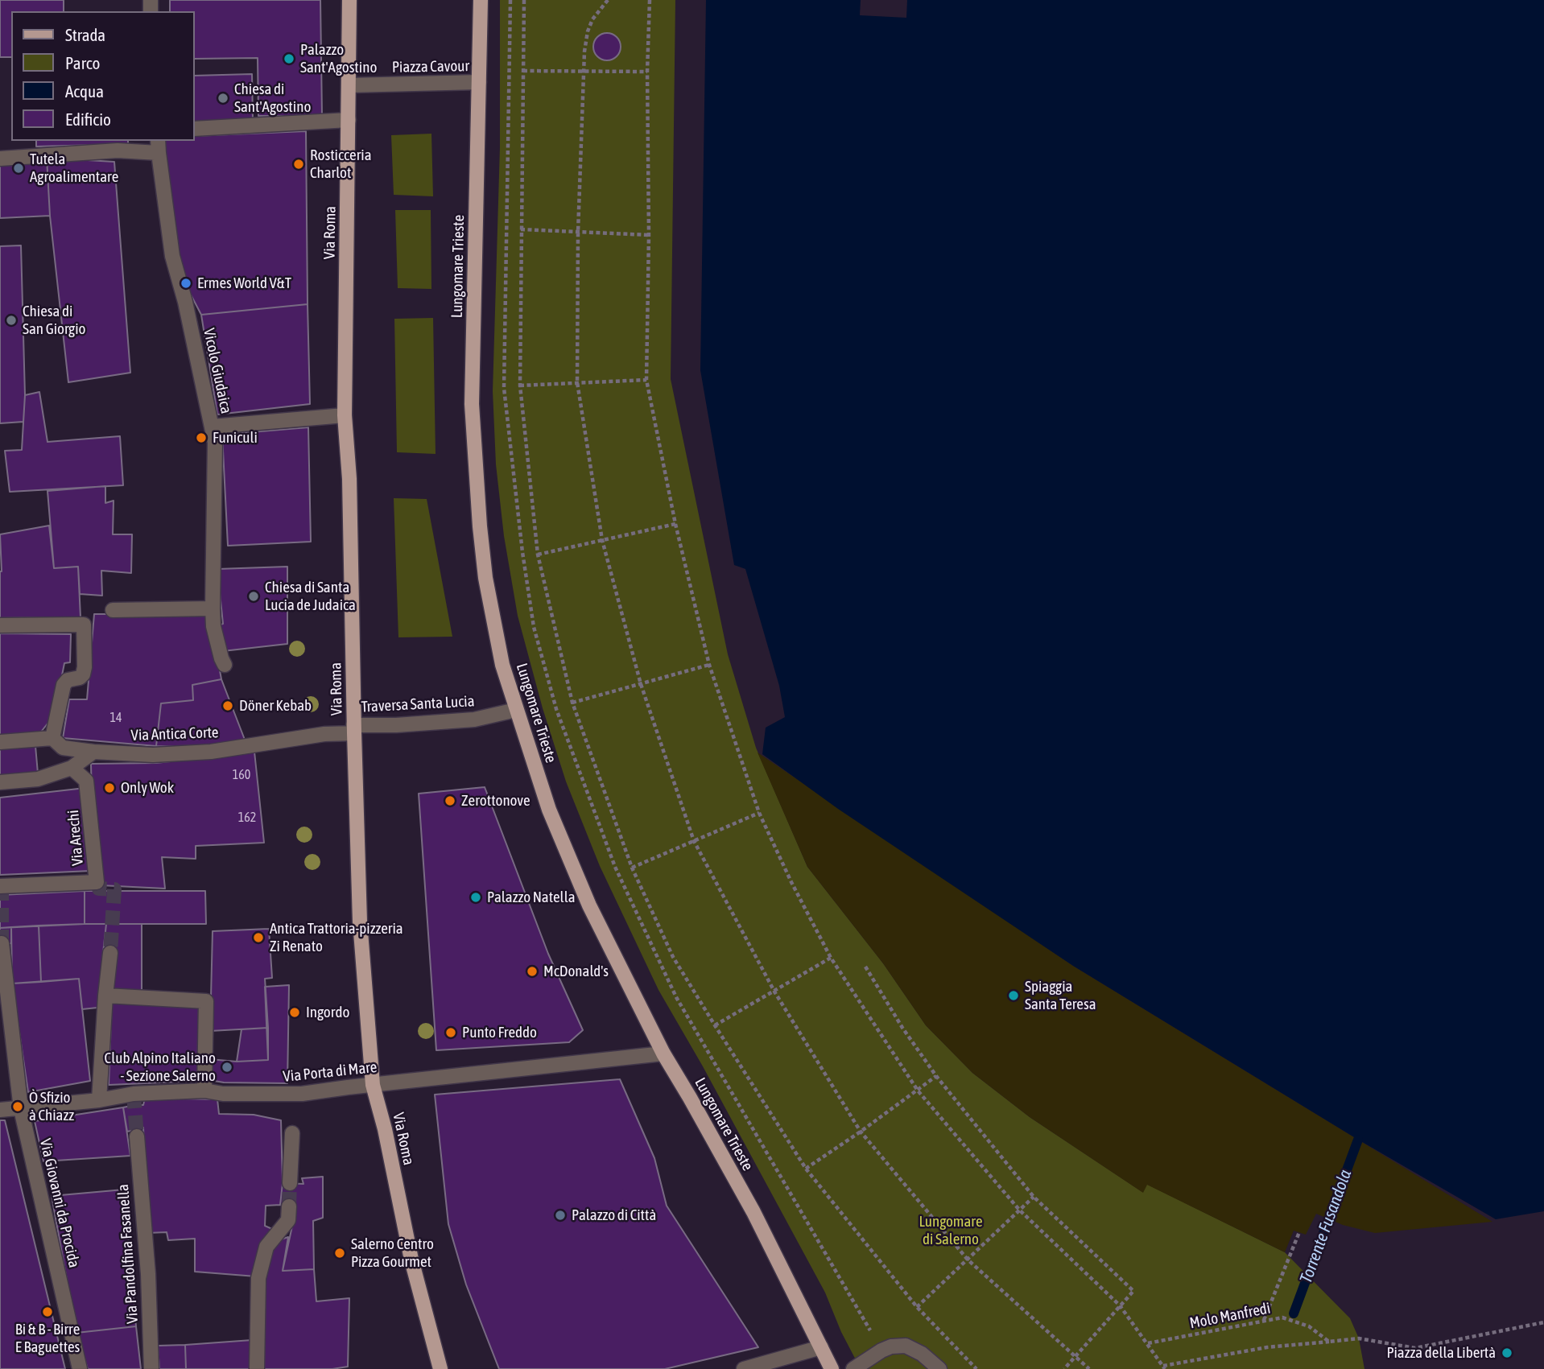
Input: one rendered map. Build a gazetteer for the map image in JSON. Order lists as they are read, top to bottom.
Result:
{
  "streets": {
    "main road": ["Via Roma", "Lungomare Trieste"],
    "street": [
      "Piazza Cavour",
      "Vicolo Giudaica",
      "Traversa Santa Lucia",
      "Via Antica Corte",
      "Via Arechi",
      "Via Porta di Mare",
      "Via Giovanni da Procida",
      "Via Pandolfina Fasanella"
    ],
    "path": ["Molo Manfredi"]
  },
  "crossings": [
    ["Piazza Cavour", "Via Roma"],
    ["Piazza Cavour", "Lungomare Trieste"],
    ["Via Roma", "Traversa Santa Lucia"],
    ["Via Roma", "Via Antica Corte"],
    ["Via Roma", "Via Porta di Mare"],
    ["Lungomare Trieste", "Traversa Santa Lucia"],
    ["Lungomare Trieste", "Via Porta di Mare"],
    ["Traversa Santa Lucia", "Via Antica Corte"],
    ["Via Porta di Mare", "Via Giovanni da Procida"]
  ],
  "water": ["Torrente Fusandola"],
  "parks": ["Lungomare di Salerno"],
  "places": [
    "Palazzo Sant'Agostino",
    "Chiesa di Sant'Agostino",
    "Rosticceria Charlot",
    "Tutela Agroalimentare",
    "Ermes World V&T",
    "Chiesa di San Giorgio",
    "Funiculi",
    "Chiesa di Santa Lucia de Judaica",
    "Döner Kebab",
    "Only Wok",
    "Zerottonove",
    "Palazzo Natella",
    "Antica Trattoria-pizzeria Zi Renato",
    "McDonald's",
    "Spiaggia Santa Teresa",
    "Ingordo",
    "Punto Freddo",
    "Club Alpino Italiano - Sezione Salerno",
    "Ò Sfizio à Chiazz",
    "Palazzo di Città",
    "Salerno Centro Pizza Gourmet",
    "Bi & B - Birre E Baguettes",
    "Piazza della Libertà"
  ],
  "house_numbers": ["14", "160", "162"],
  "legend": [
    "Strada",
    "Parco",
    "Acqua",
    "Edificio"
  ]
}
